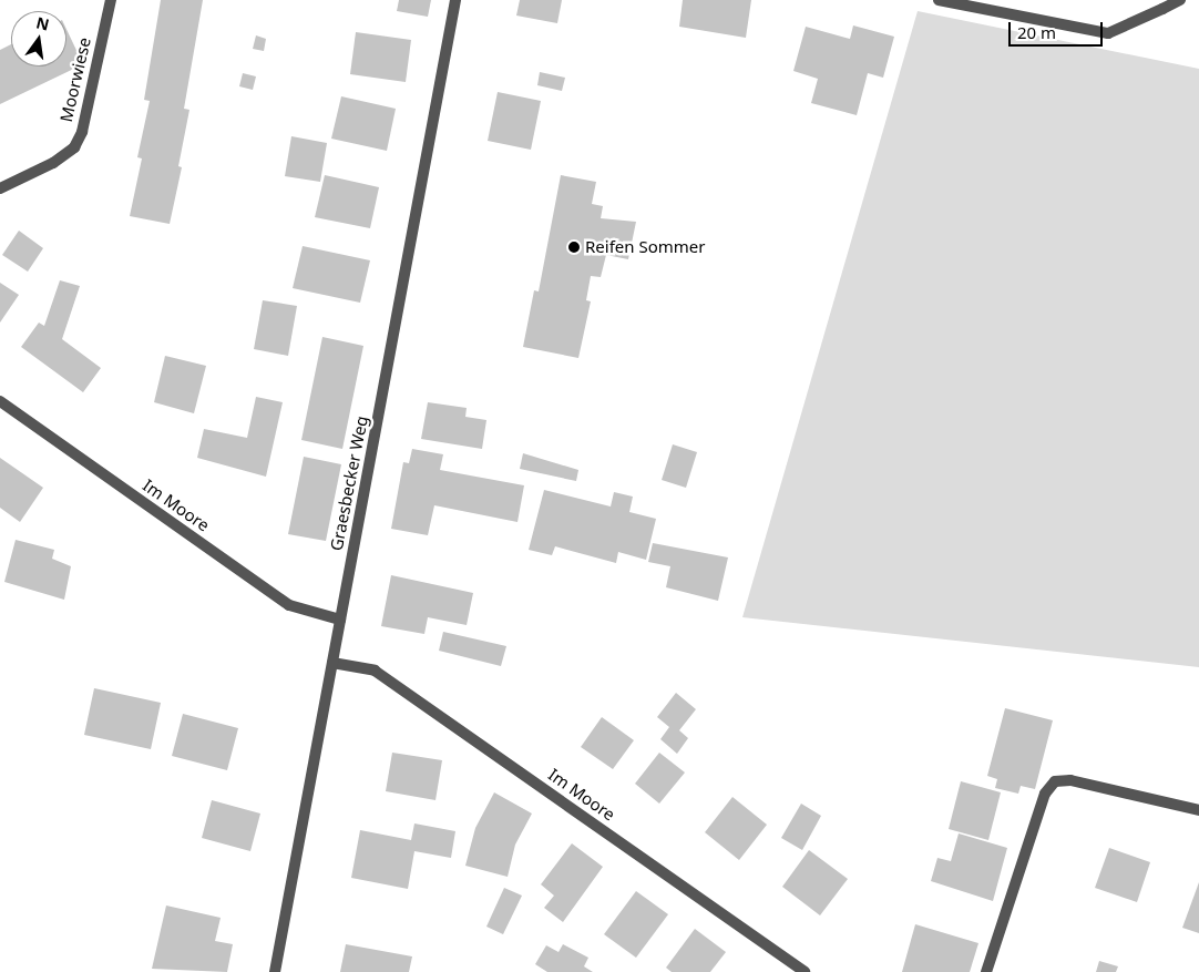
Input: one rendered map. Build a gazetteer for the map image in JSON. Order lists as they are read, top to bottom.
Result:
{
  "streets": {
    "street": ["Moorwiese", "Graesbecker Weg", "Im Moore"]
  },
  "crossings": [
    ["Graesbecker Weg", "Im Moore"]
  ],
  "places": ["Reifen Sommer"],
  "scale_bar": "20 m",
  "north": "top"
}
